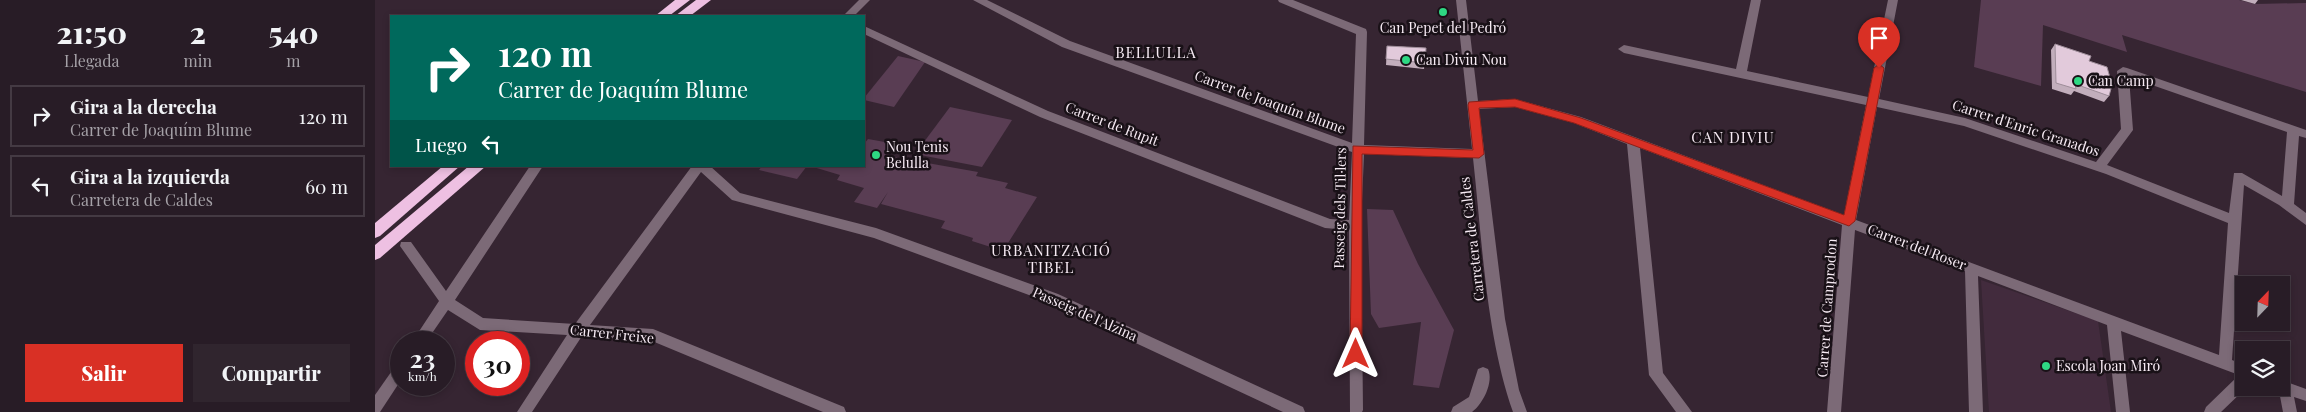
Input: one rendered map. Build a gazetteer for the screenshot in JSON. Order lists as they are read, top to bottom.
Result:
{
  "streets": {
    "street": [
      "Carrer de Joaquím Blume",
      "Carrer de Rupit",
      "Carrer d'Enric Granados",
      "Passeig dels Til·lers",
      "Carretera de Caldes",
      "Carrer del Roser",
      "Carrer de Camprodon",
      "Passeig de l'Alzina",
      "Carrer Freixe"
    ]
  },
  "crossings": [
    ["Carrer de Joaquím Blume", "Passeig dels Til·lers"],
    ["Carrer de Joaquím Blume", "Carretera de Caldes"],
    ["Carrer de Rupit", "Passeig dels Til·lers"],
    ["Carrer d'Enric Granados", "Carrer de Camprodon"],
    ["Carretera de Caldes", "Carrer del Roser"],
    ["Carrer del Roser", "Carrer de Camprodon"]
  ],
  "districts": ["BELLULLA", "CAN DIVIU", "URBANITZACIÓ TIBEL"],
  "places": [
    "Can Pepet del Pedró",
    "Can Diviu Nou",
    "Can Camp",
    "Nou Tenis Belulla",
    "Escola Joan Miró"
  ],
  "north": "top right",
  "page": {
    "eta": [
      "21:50",
      "Llegada",
      "2",
      "min",
      "540",
      "m"
    ],
    "turn": ["120 m", "Carrer de Joaquím Blume"],
    "list": [
      {
        "name": "Gira a la derecha",
        "note": "Carrer de Joaquím Blume",
        "value": "120 m"
      },
      {
        "name": "Gira a la izquierda",
        "note": "Carretera de Caldes",
        "value": "60 m"
      }
    ],
    "then": "Luego",
    "speed": "23 km/h",
    "limit": "30",
    "buttons": ["Salir", "Compartir"]
  }
}
